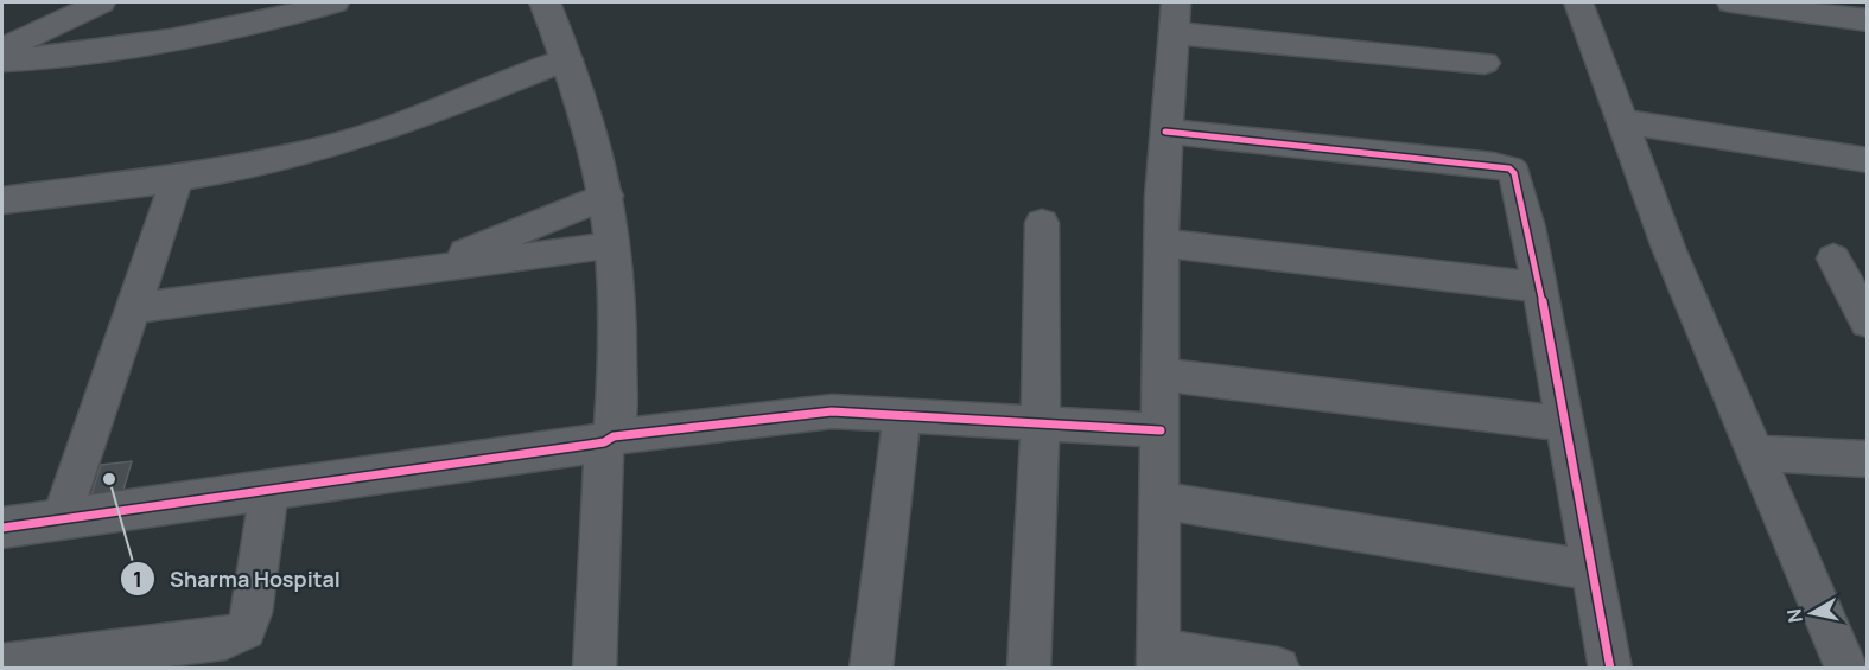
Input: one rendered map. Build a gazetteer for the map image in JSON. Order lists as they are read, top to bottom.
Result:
{
  "places": ["Sharma Hospital"],
  "north": "left"
}
